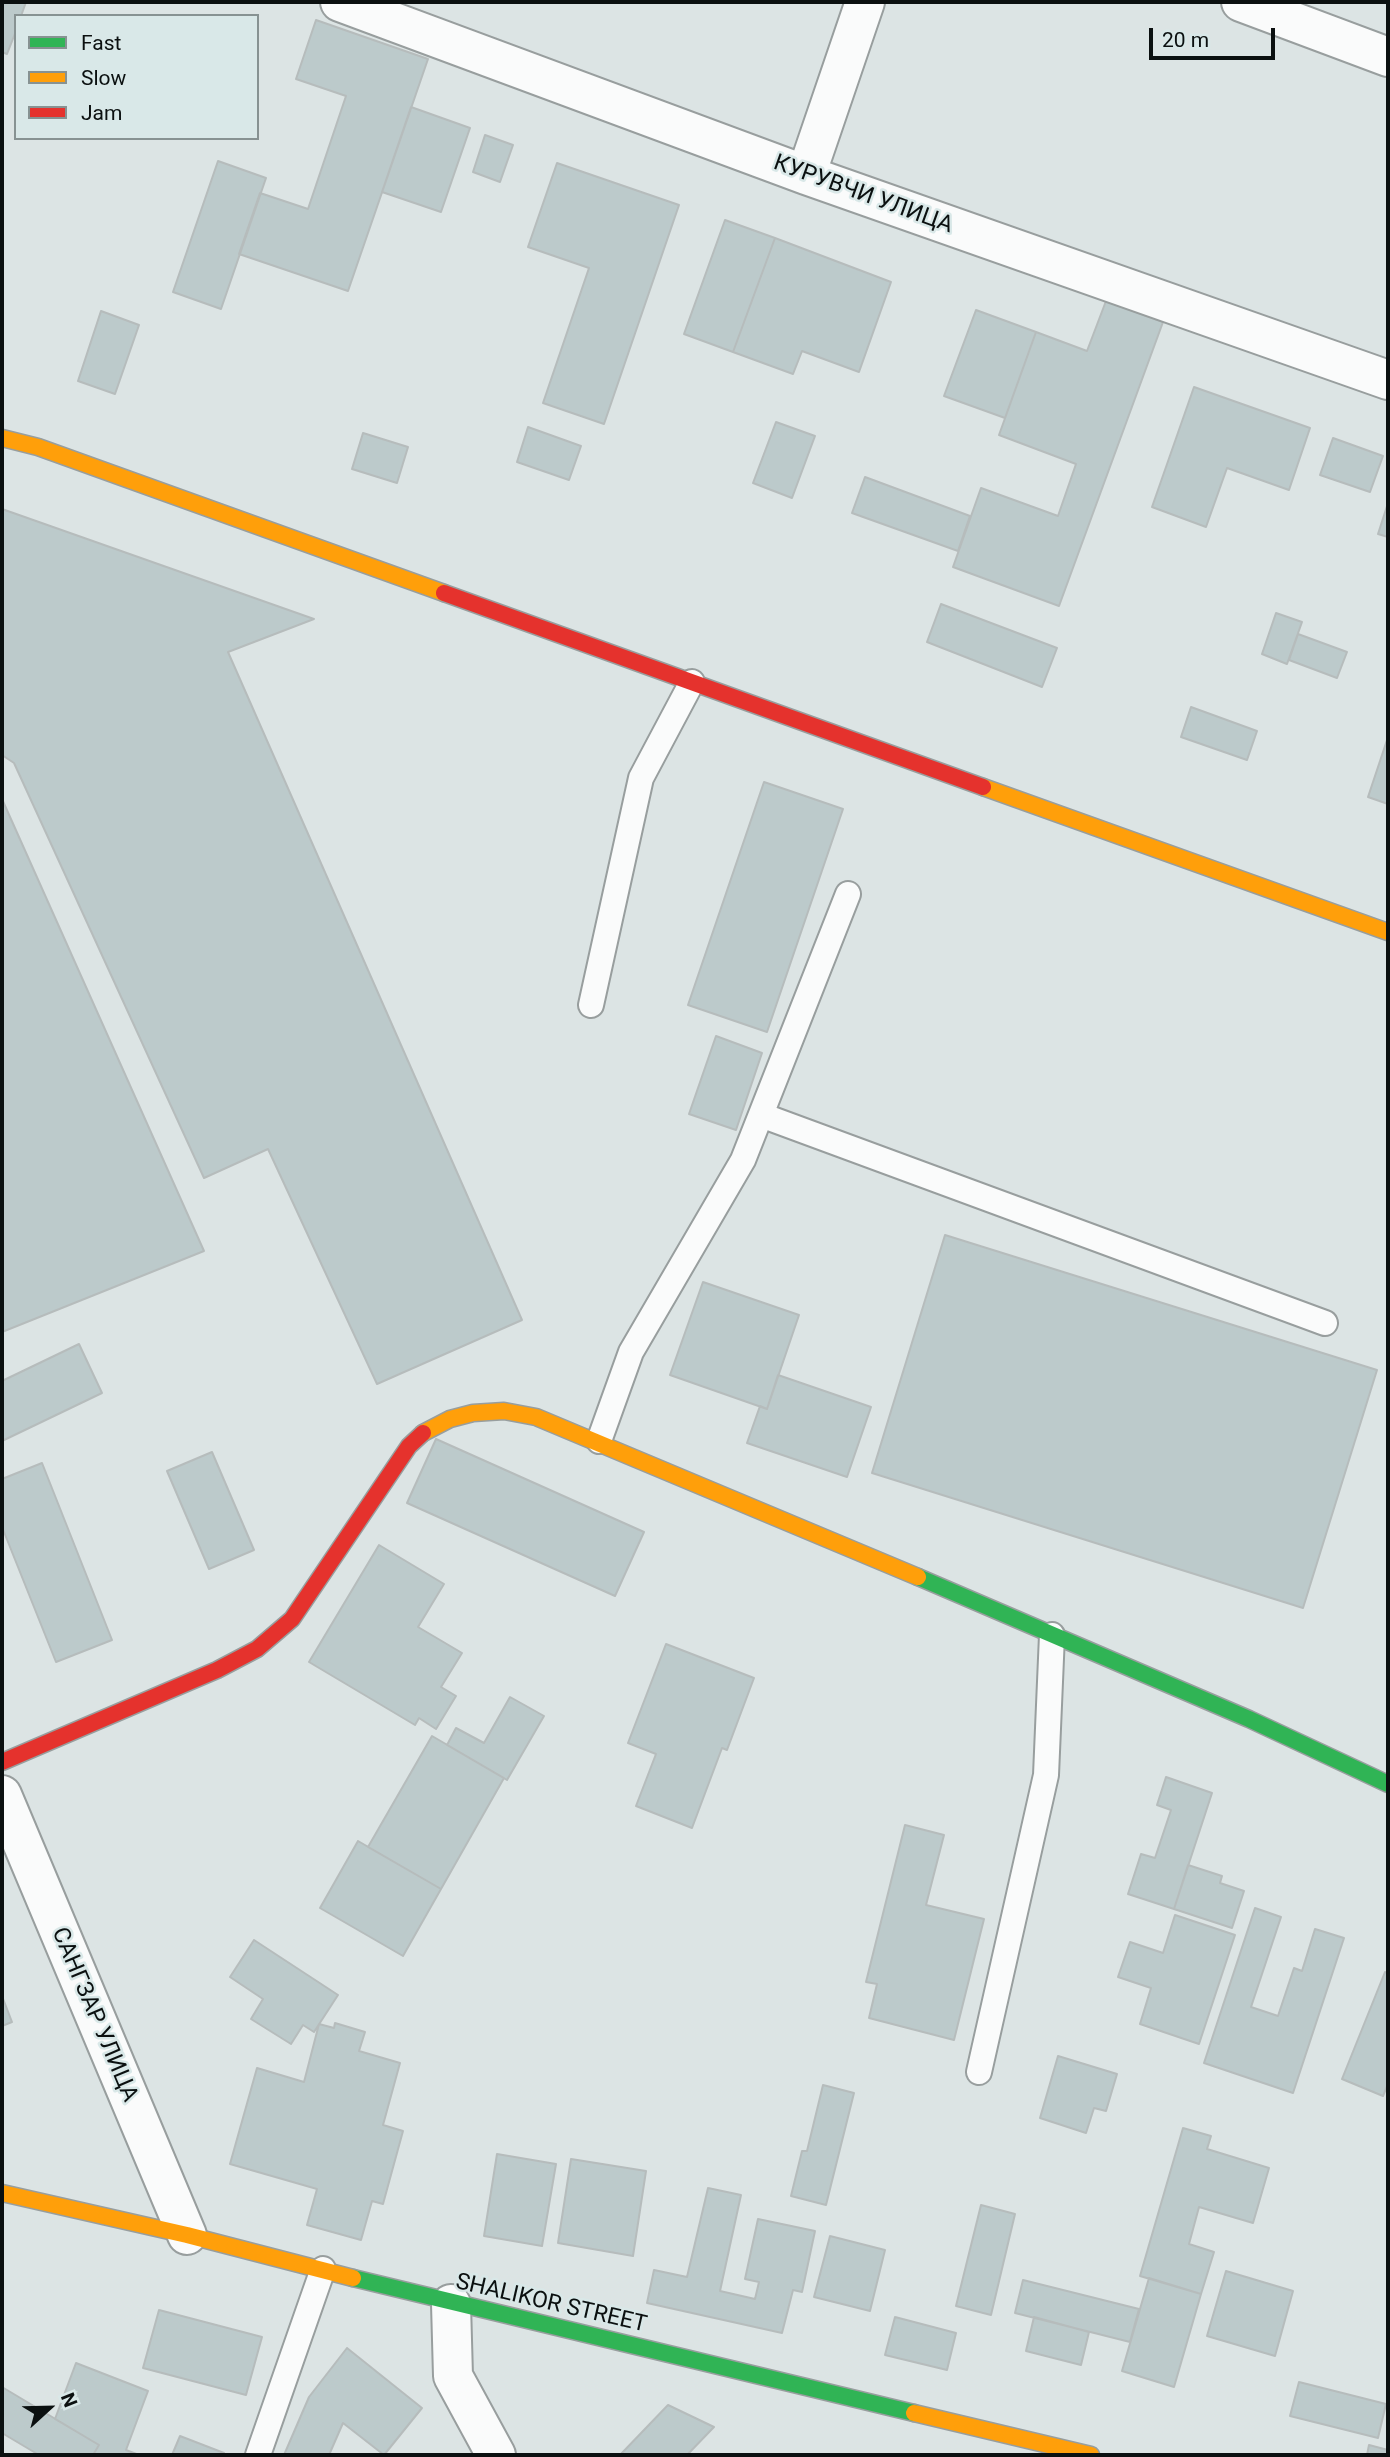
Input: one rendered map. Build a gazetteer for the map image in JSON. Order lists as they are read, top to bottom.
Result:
{
  "streets": {
    "street": ["КУРУВЧИ УЛИЦА", "САНГЗАР УЛИЦА", "SHАLIKOR STREET"]
  },
  "crossings": [
    ["САНГЗАР УЛИЦА", "SHАLIKOR STREET"]
  ],
  "legend": ["Fast", "Slow", "Jam"],
  "scale_bar": "20 m",
  "north": "right"
}
